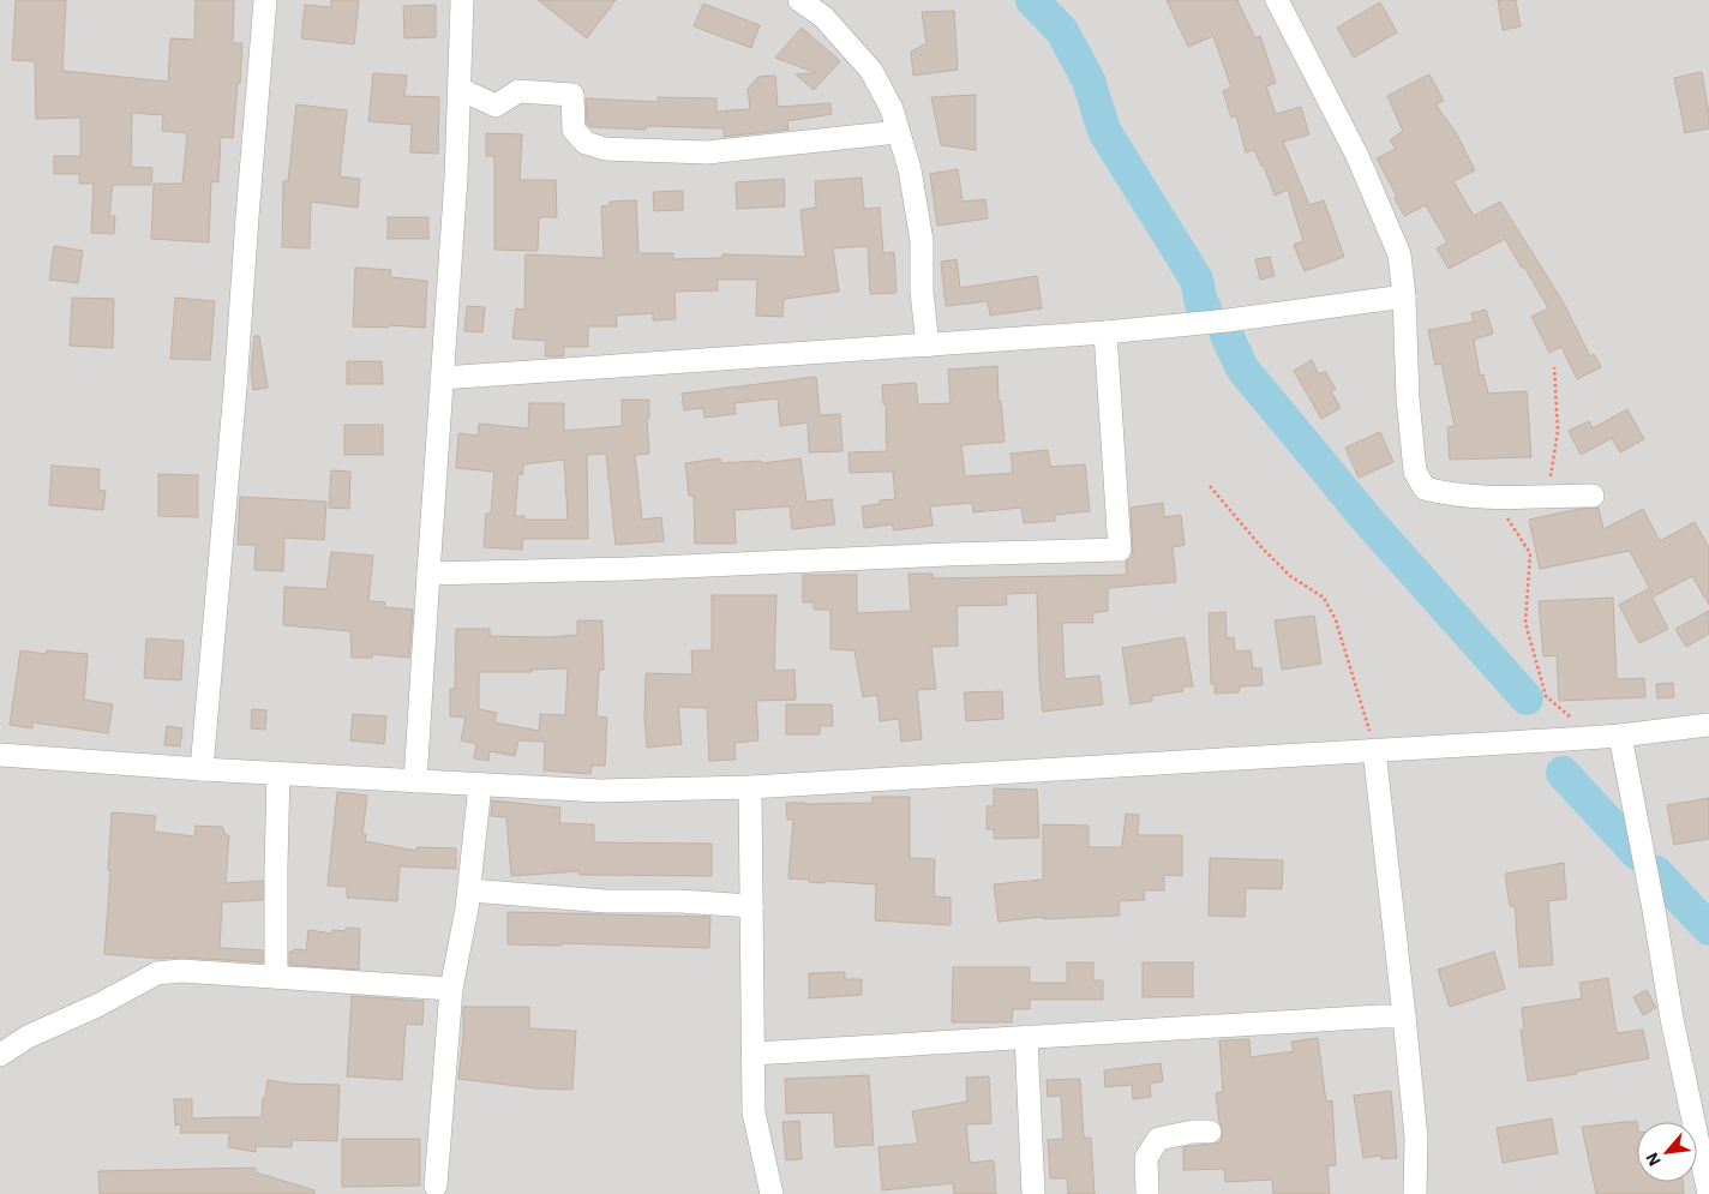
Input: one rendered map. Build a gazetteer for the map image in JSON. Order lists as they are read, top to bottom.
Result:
{
  "north": "bottom left"
}
